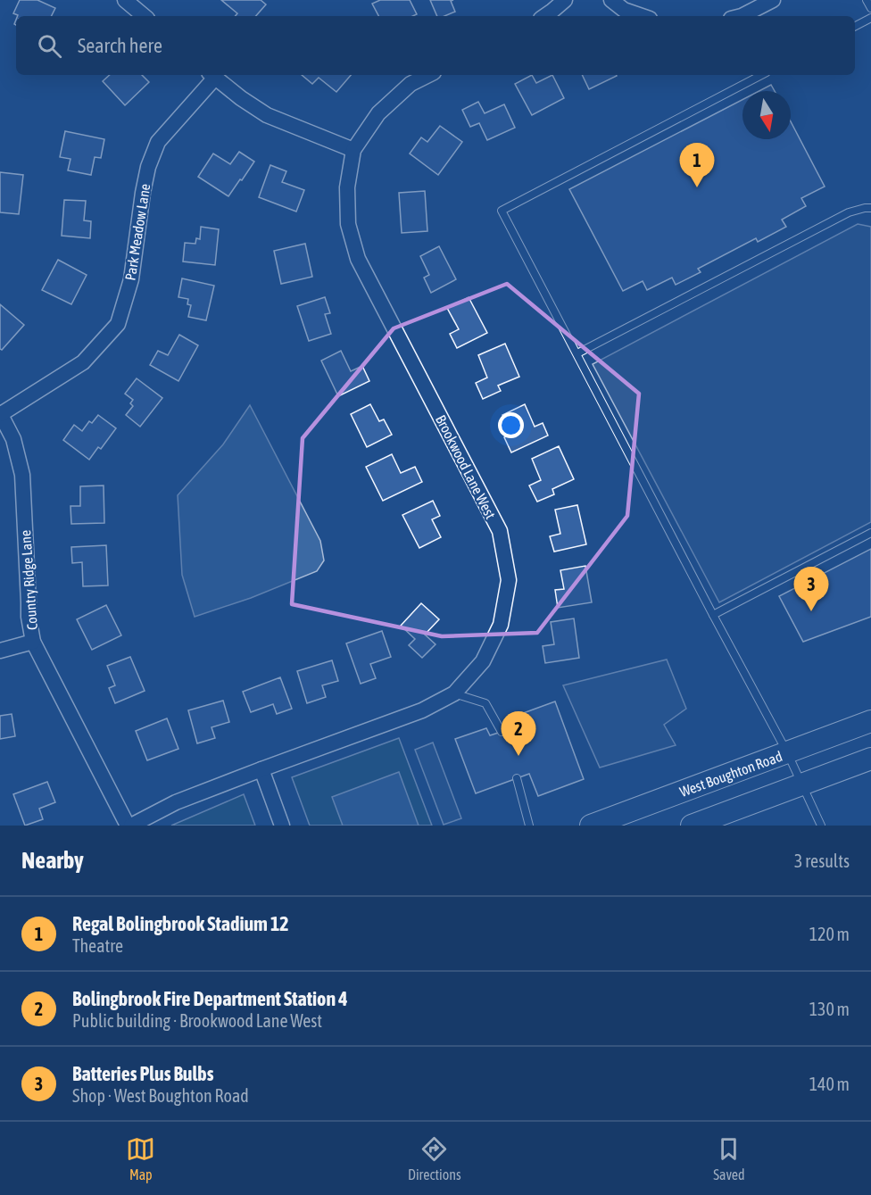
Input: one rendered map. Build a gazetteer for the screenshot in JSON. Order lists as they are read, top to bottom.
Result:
{
  "streets": {
    "main road": ["West Boughton Road"],
    "street": ["Park Meadow Lane", "Brookwood Lane West", "Country Ridge Lane"]
  },
  "crossings": [
    ["Park Meadow Lane", "Country Ridge Lane"],
    ["Brookwood Lane West", "Country Ridge Lane"]
  ],
  "north": "bottom",
  "page": {
    "search": "Search here",
    "pins": ["1", "3", "2"],
    "heading": ["Nearby", "3 results"],
    "list": [
      {
        "mark": "1",
        "name": "Regal Bolingbrook Stadium 12",
        "note": "Theatre",
        "value": "120 m"
      },
      {
        "mark": "2",
        "name": "Bolingbrook Fire Department Station 4",
        "note": "Public building · Brookwood Lane West",
        "value": "130 m"
      },
      {
        "mark": "3",
        "name": "Batteries Plus Bulbs",
        "note": "Shop · West Boughton Road",
        "value": "140 m"
      }
    ],
    "nav": ["Map", "Directions", "Saved"]
  }
}
